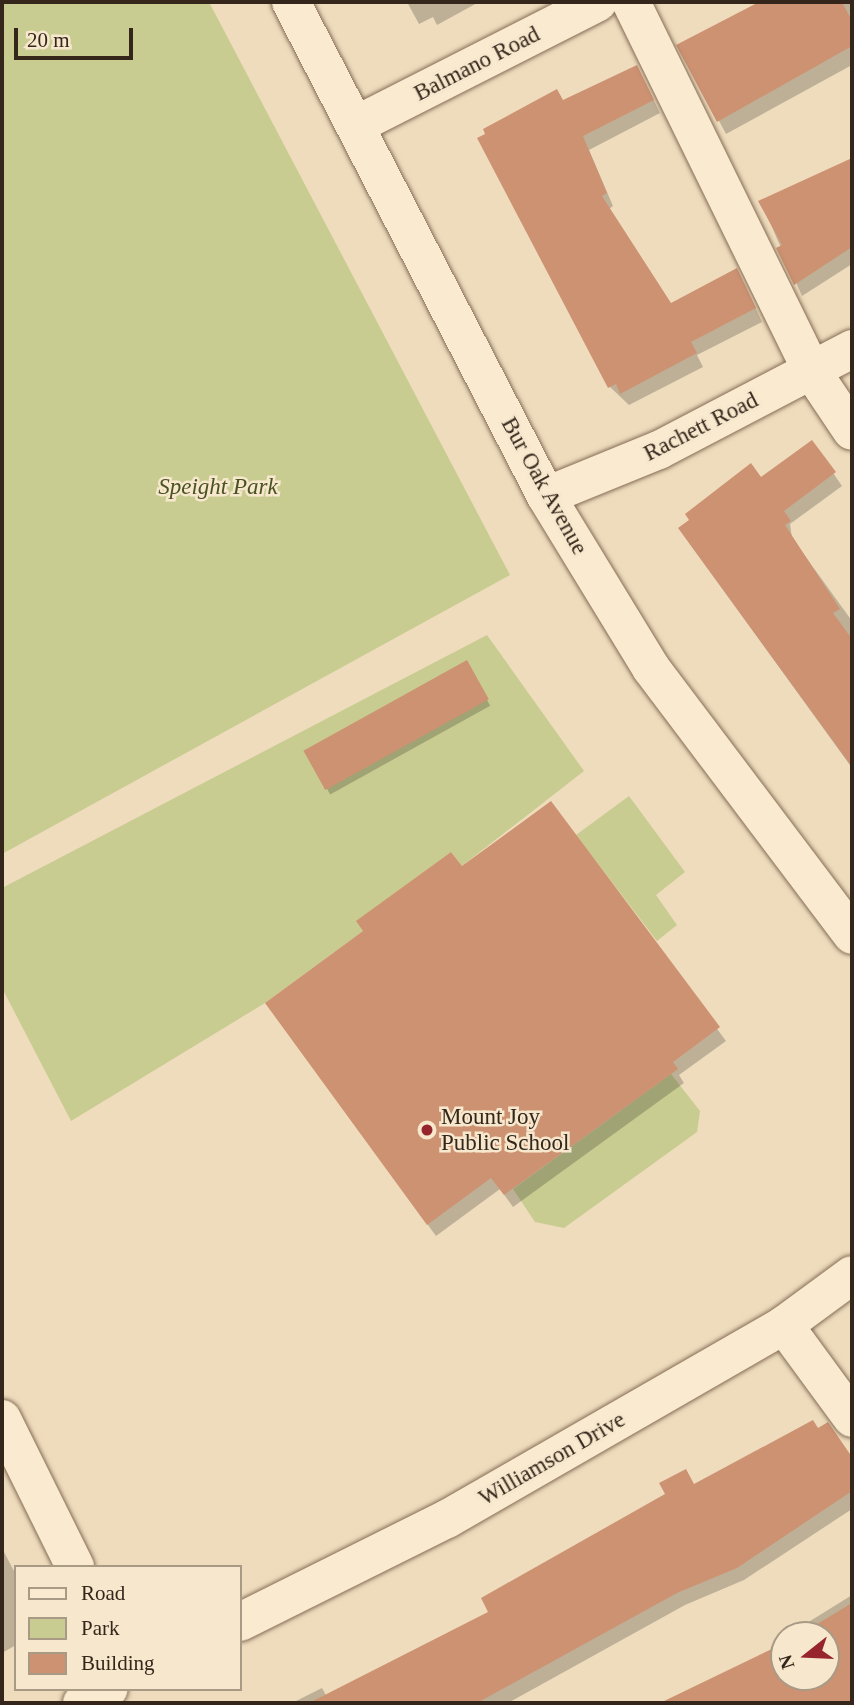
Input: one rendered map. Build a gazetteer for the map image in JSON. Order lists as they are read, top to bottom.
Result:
{
  "streets": {
    "street": [
      "Balmano Road",
      "Rachett Road",
      "Bur Oak Avenue",
      "Williamson Drive"
    ]
  },
  "crossings": [
    ["Balmano Road", "Bur Oak Avenue"],
    ["Rachett Road", "Bur Oak Avenue"]
  ],
  "parks": ["Speight Park"],
  "places": ["Mount Joy Public School"],
  "legend": ["Road", "Park", "Building"],
  "scale_bar": "20 m",
  "north": "left"
}
